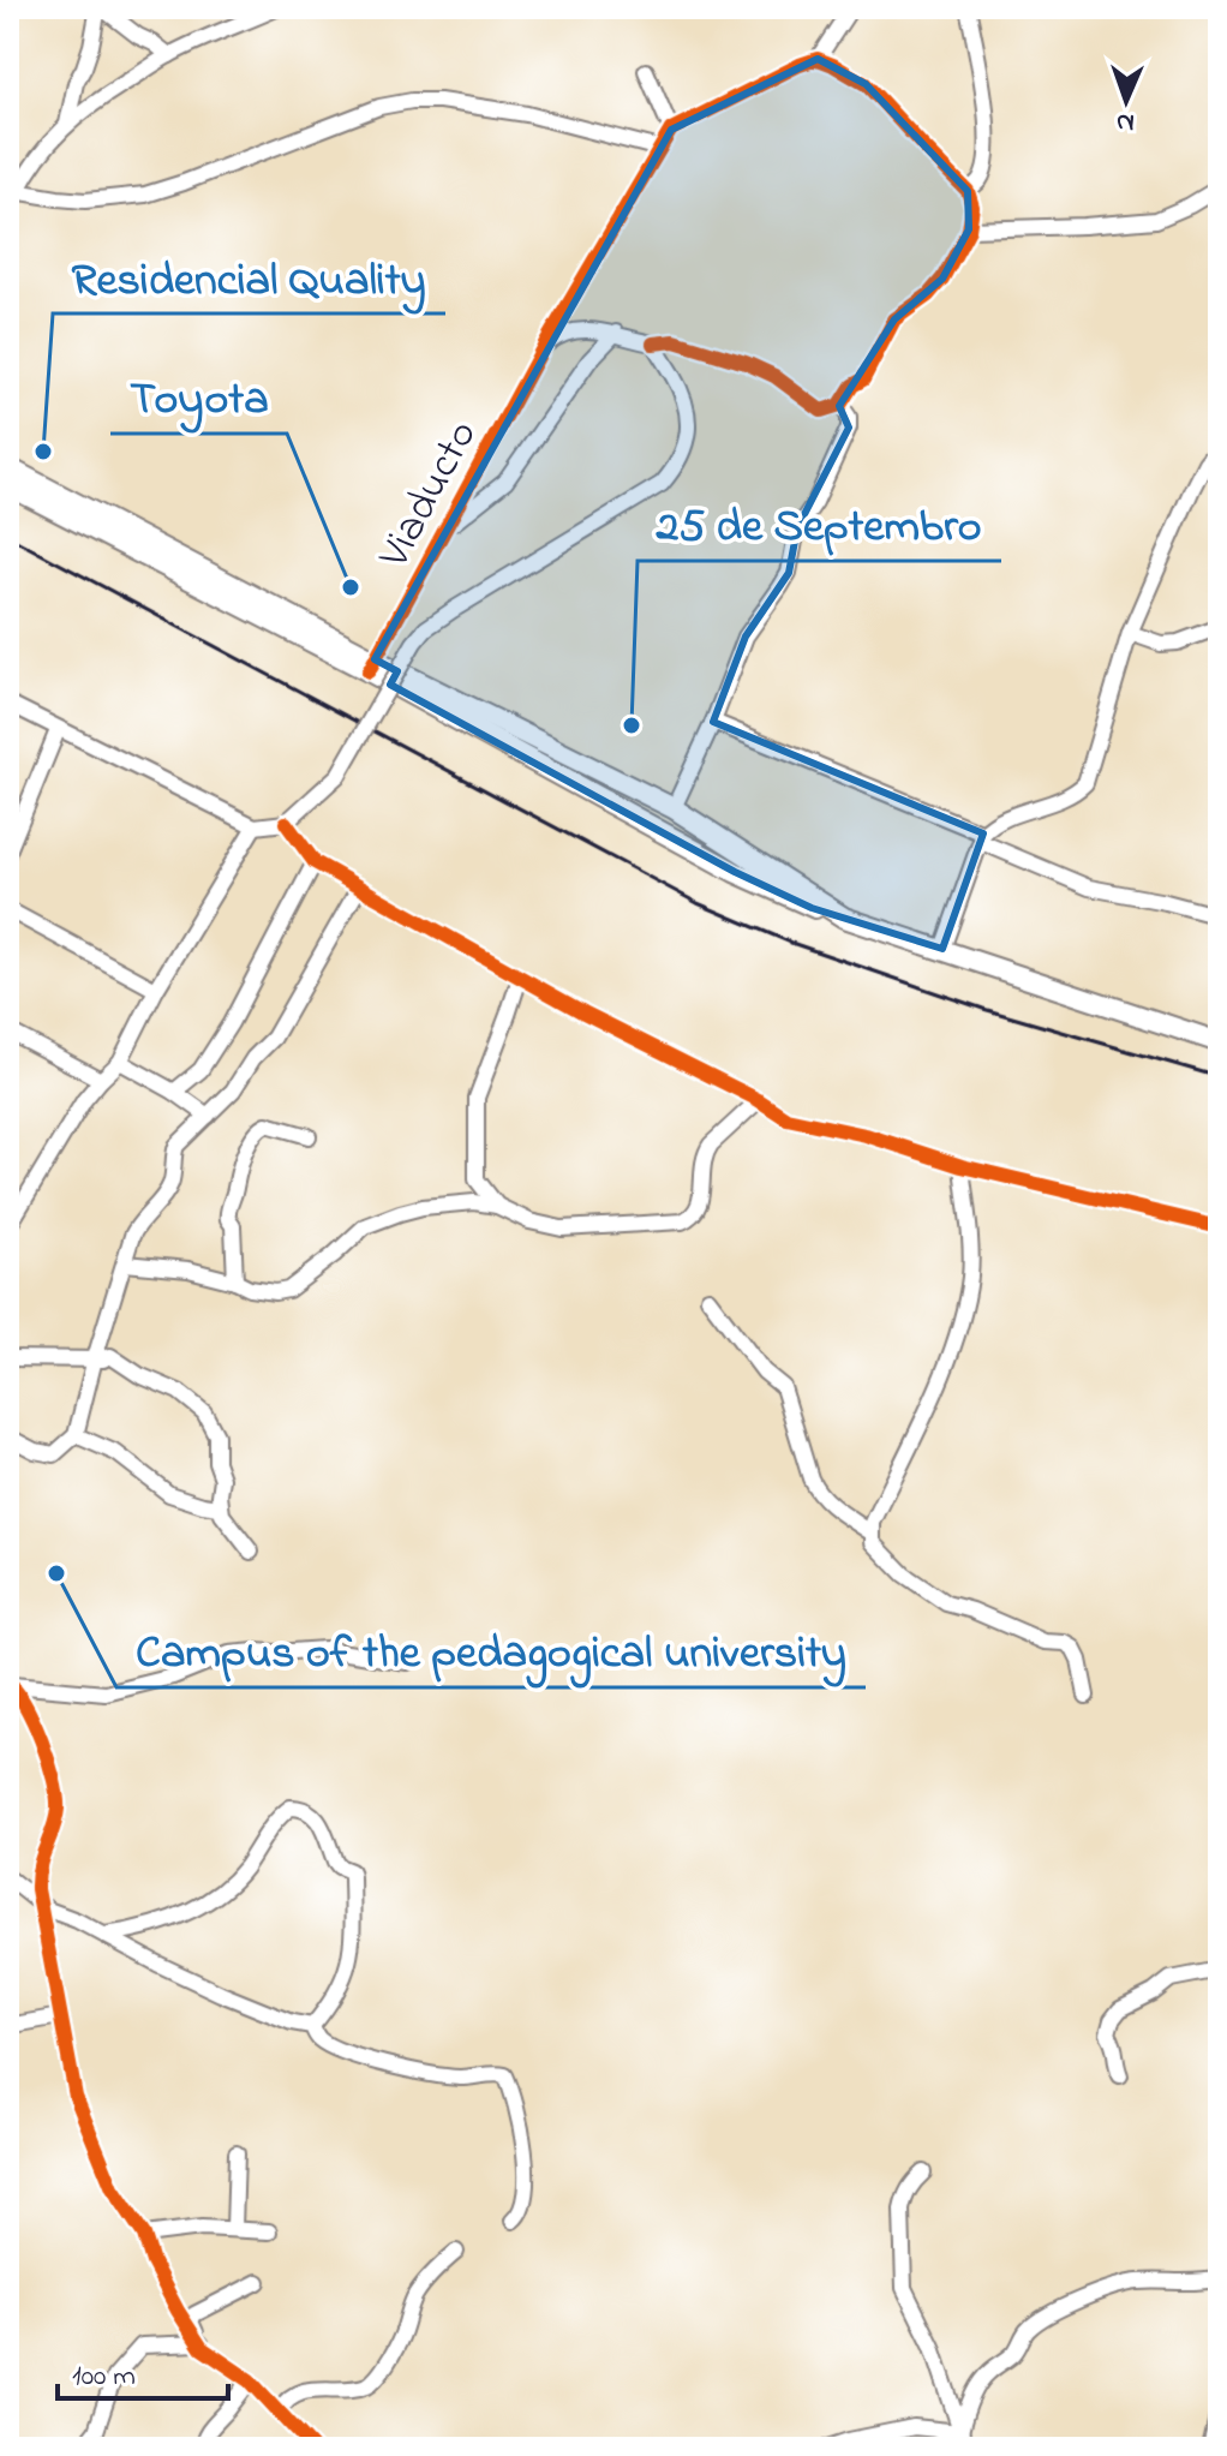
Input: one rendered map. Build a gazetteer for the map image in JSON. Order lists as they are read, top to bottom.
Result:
{
  "streets": {
    "street": ["Viaducto"]
  },
  "places": [
    "Residencial Quality",
    "Toyota",
    "25 de Septembro",
    "Campus of the pedagogical university"
  ],
  "scale_bar": "100 m",
  "north": "bottom"
}
